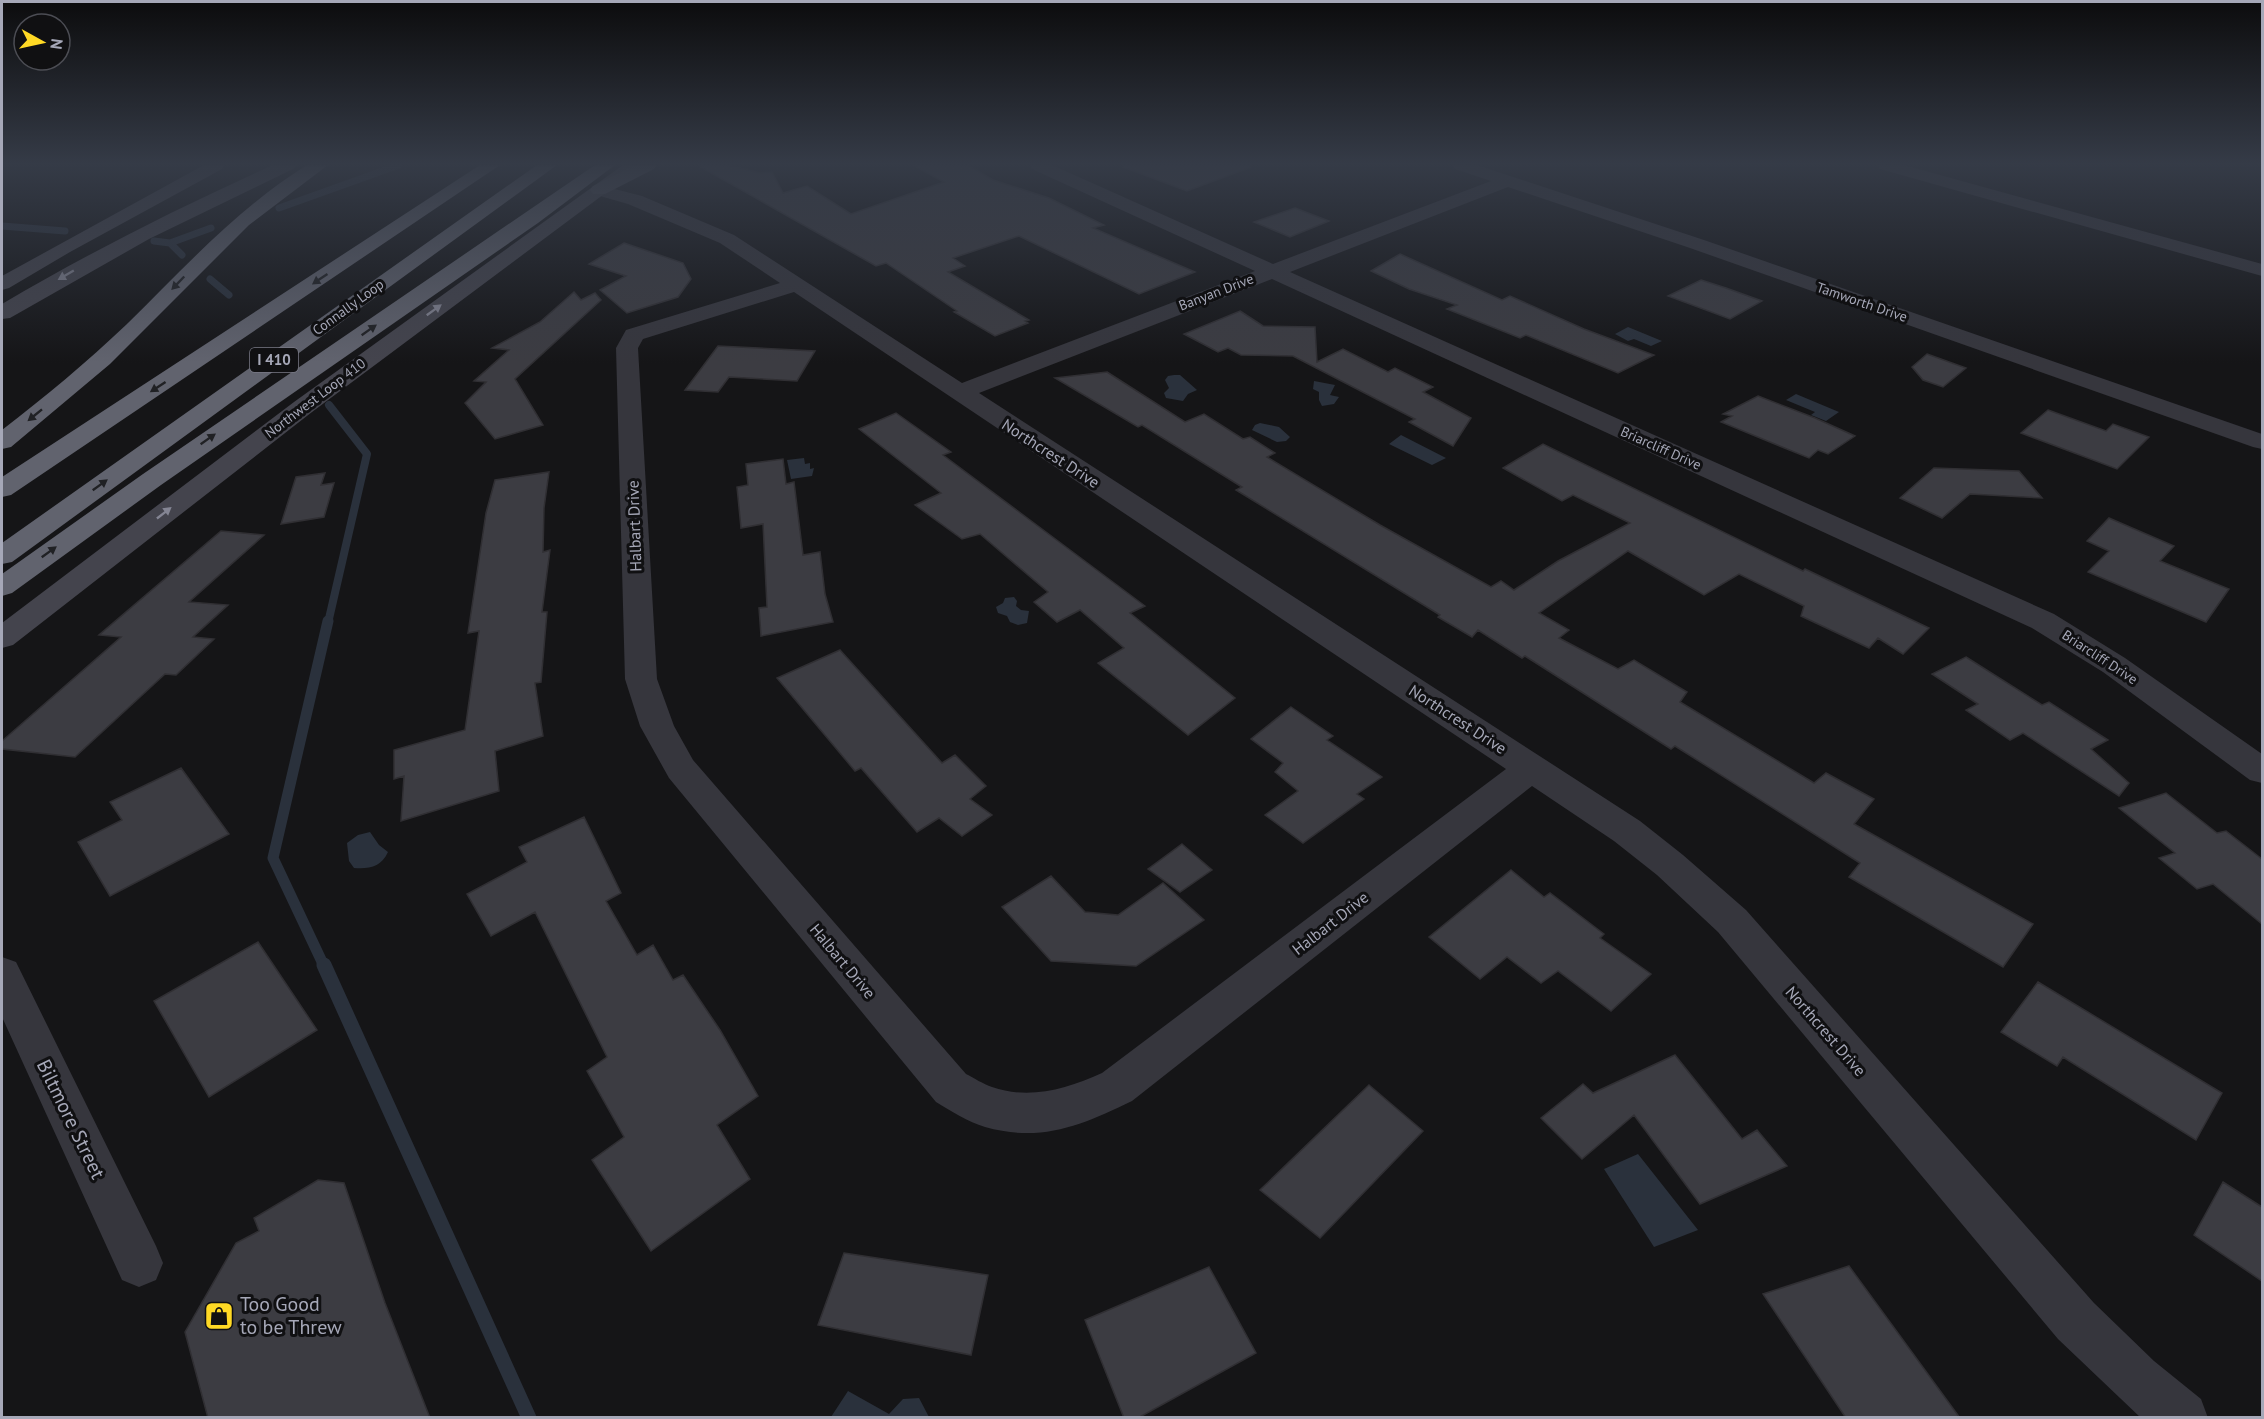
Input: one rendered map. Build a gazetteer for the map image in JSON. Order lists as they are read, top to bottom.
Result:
{
  "streets": {
    "highway": ["Connally Loop", "I 410"],
    "main road": ["Northwest Loop 410"],
    "street": [
      "Banyan Drive",
      "Tamworth Drive",
      "Briarcliff Drive",
      "Northcrest Drive",
      "Halbart Drive",
      "Biltmore Street"
    ]
  },
  "crossings": [
    ["Banyan Drive", "Briarcliff Drive"],
    ["Banyan Drive", "Northcrest Drive"],
    ["Northcrest Drive", "Halbart Drive"]
  ],
  "places": {
    "shop": ["Too Good to be Threw"]
  },
  "north": "right"
}
